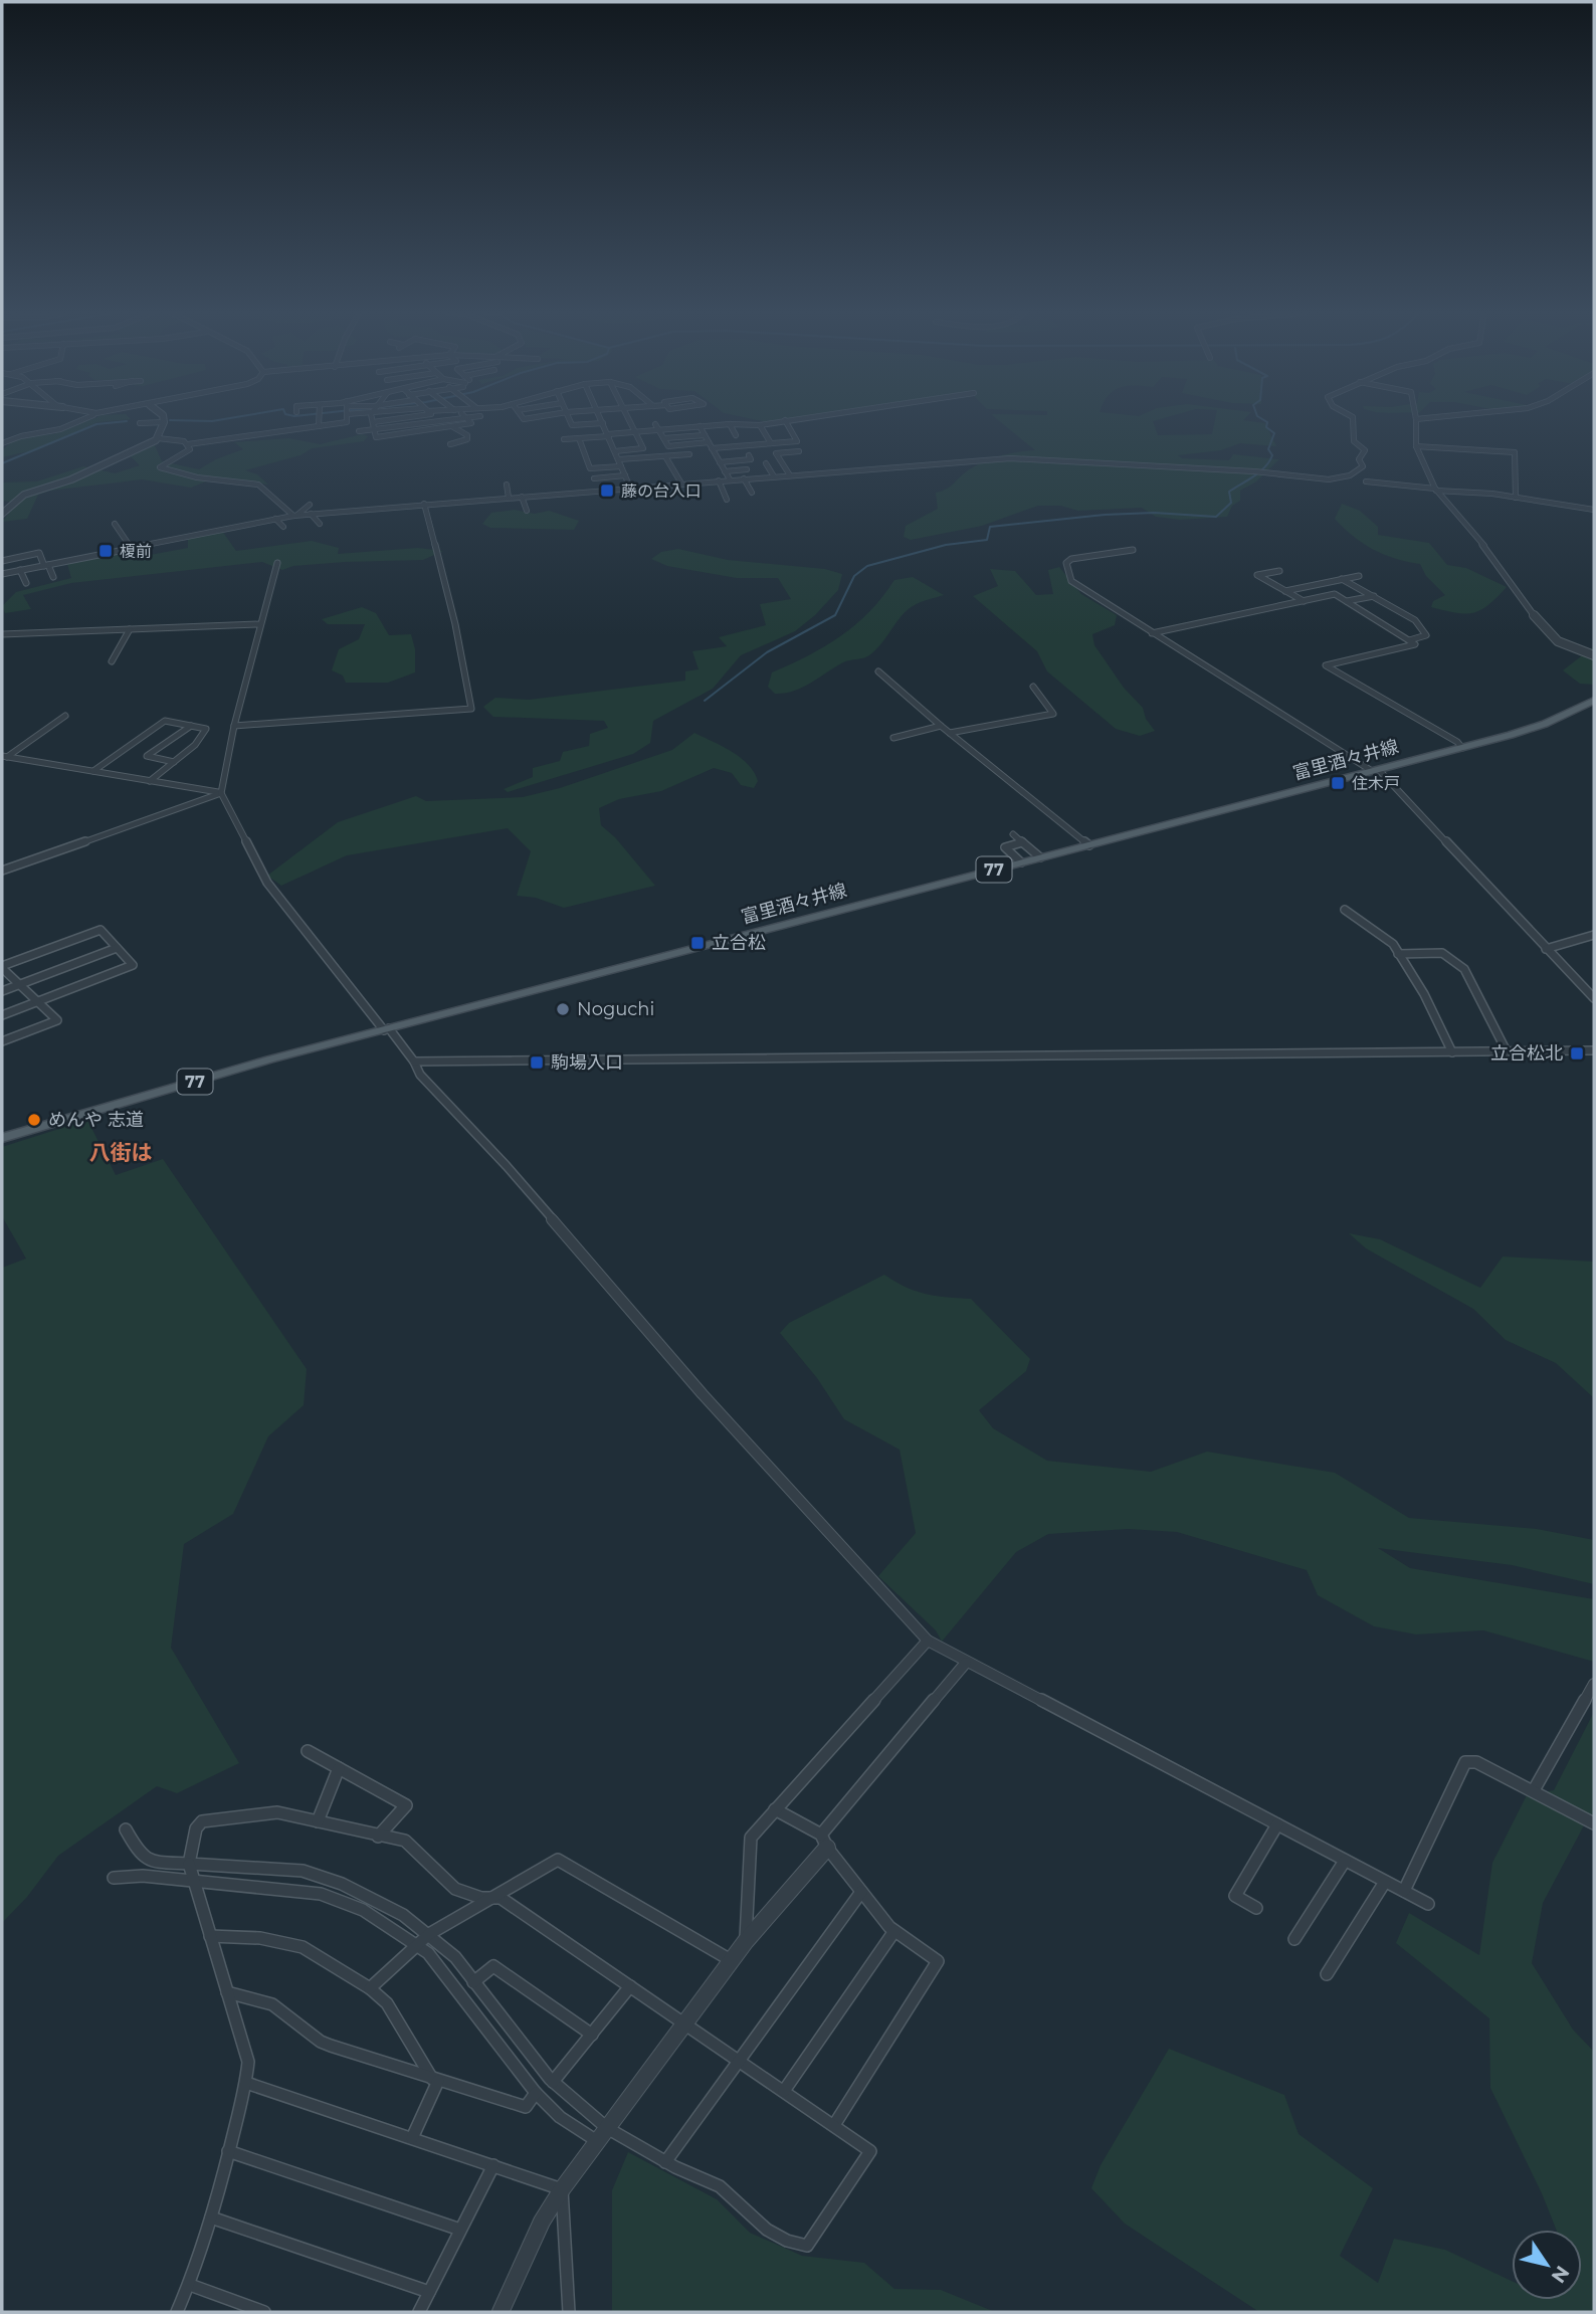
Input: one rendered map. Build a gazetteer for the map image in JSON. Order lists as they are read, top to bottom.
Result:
{
  "streets": {
    "main road": ["富里酒々井線", "77"]
  },
  "districts": ["八街は"],
  "places": {
    "transit": [
      "藤の台入口",
      "榎前",
      "住木戸",
      "立合松",
      "立合松北",
      "駒場入口"
    ],
    "other": ["Noguchi", "めんや 志道"]
  },
  "north": "bottom right"
}
